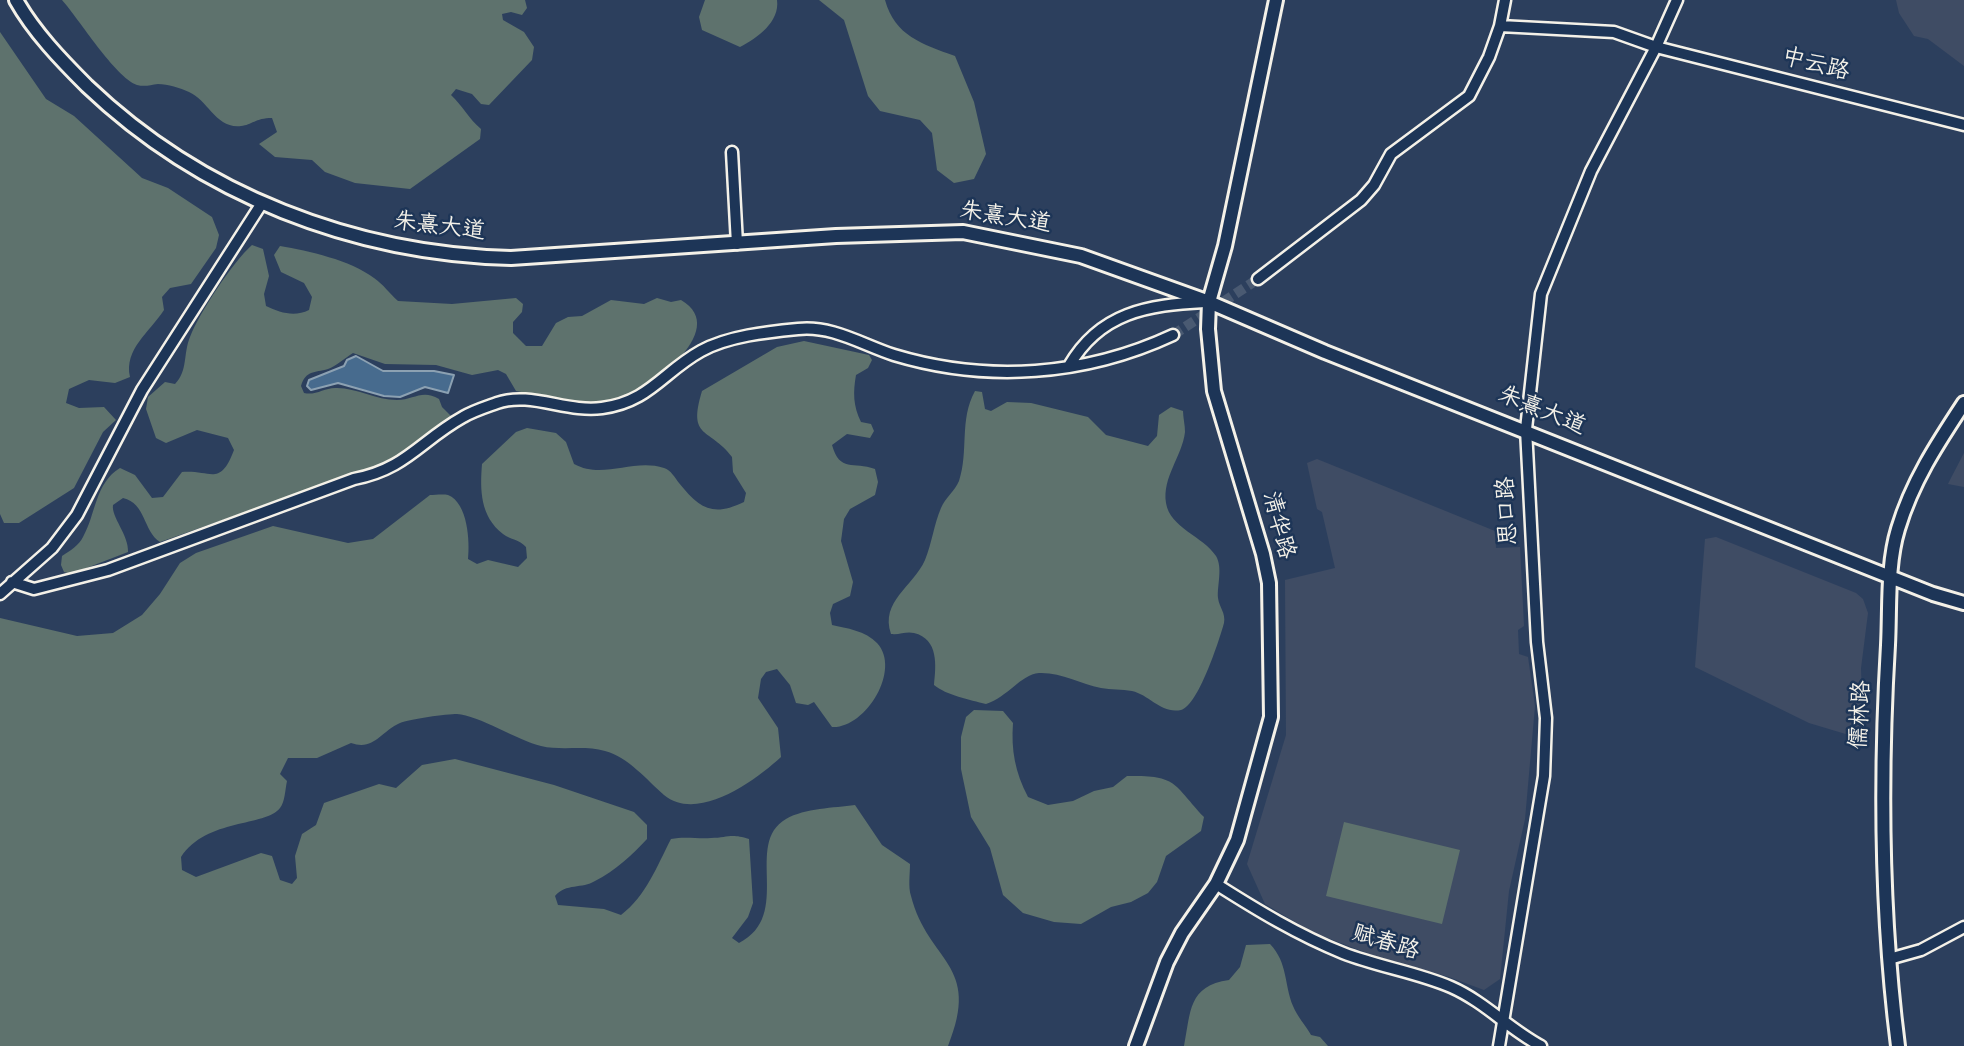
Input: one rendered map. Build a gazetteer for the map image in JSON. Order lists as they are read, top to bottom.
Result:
{
  "streets": {
    "main road": ["朱熹大道", "清华路", "儒林路"],
    "street": ["中云路", "思口路", "赋春路"]
  },
  "crossings": [
    ["中云路", "思口路"],
    ["朱熹大道", "思口路"],
    ["朱熹大道", "清华路"],
    ["朱熹大道", "儒林路"],
    ["思口路", "赋春路"],
    ["清华路", "赋春路"]
  ]
}
